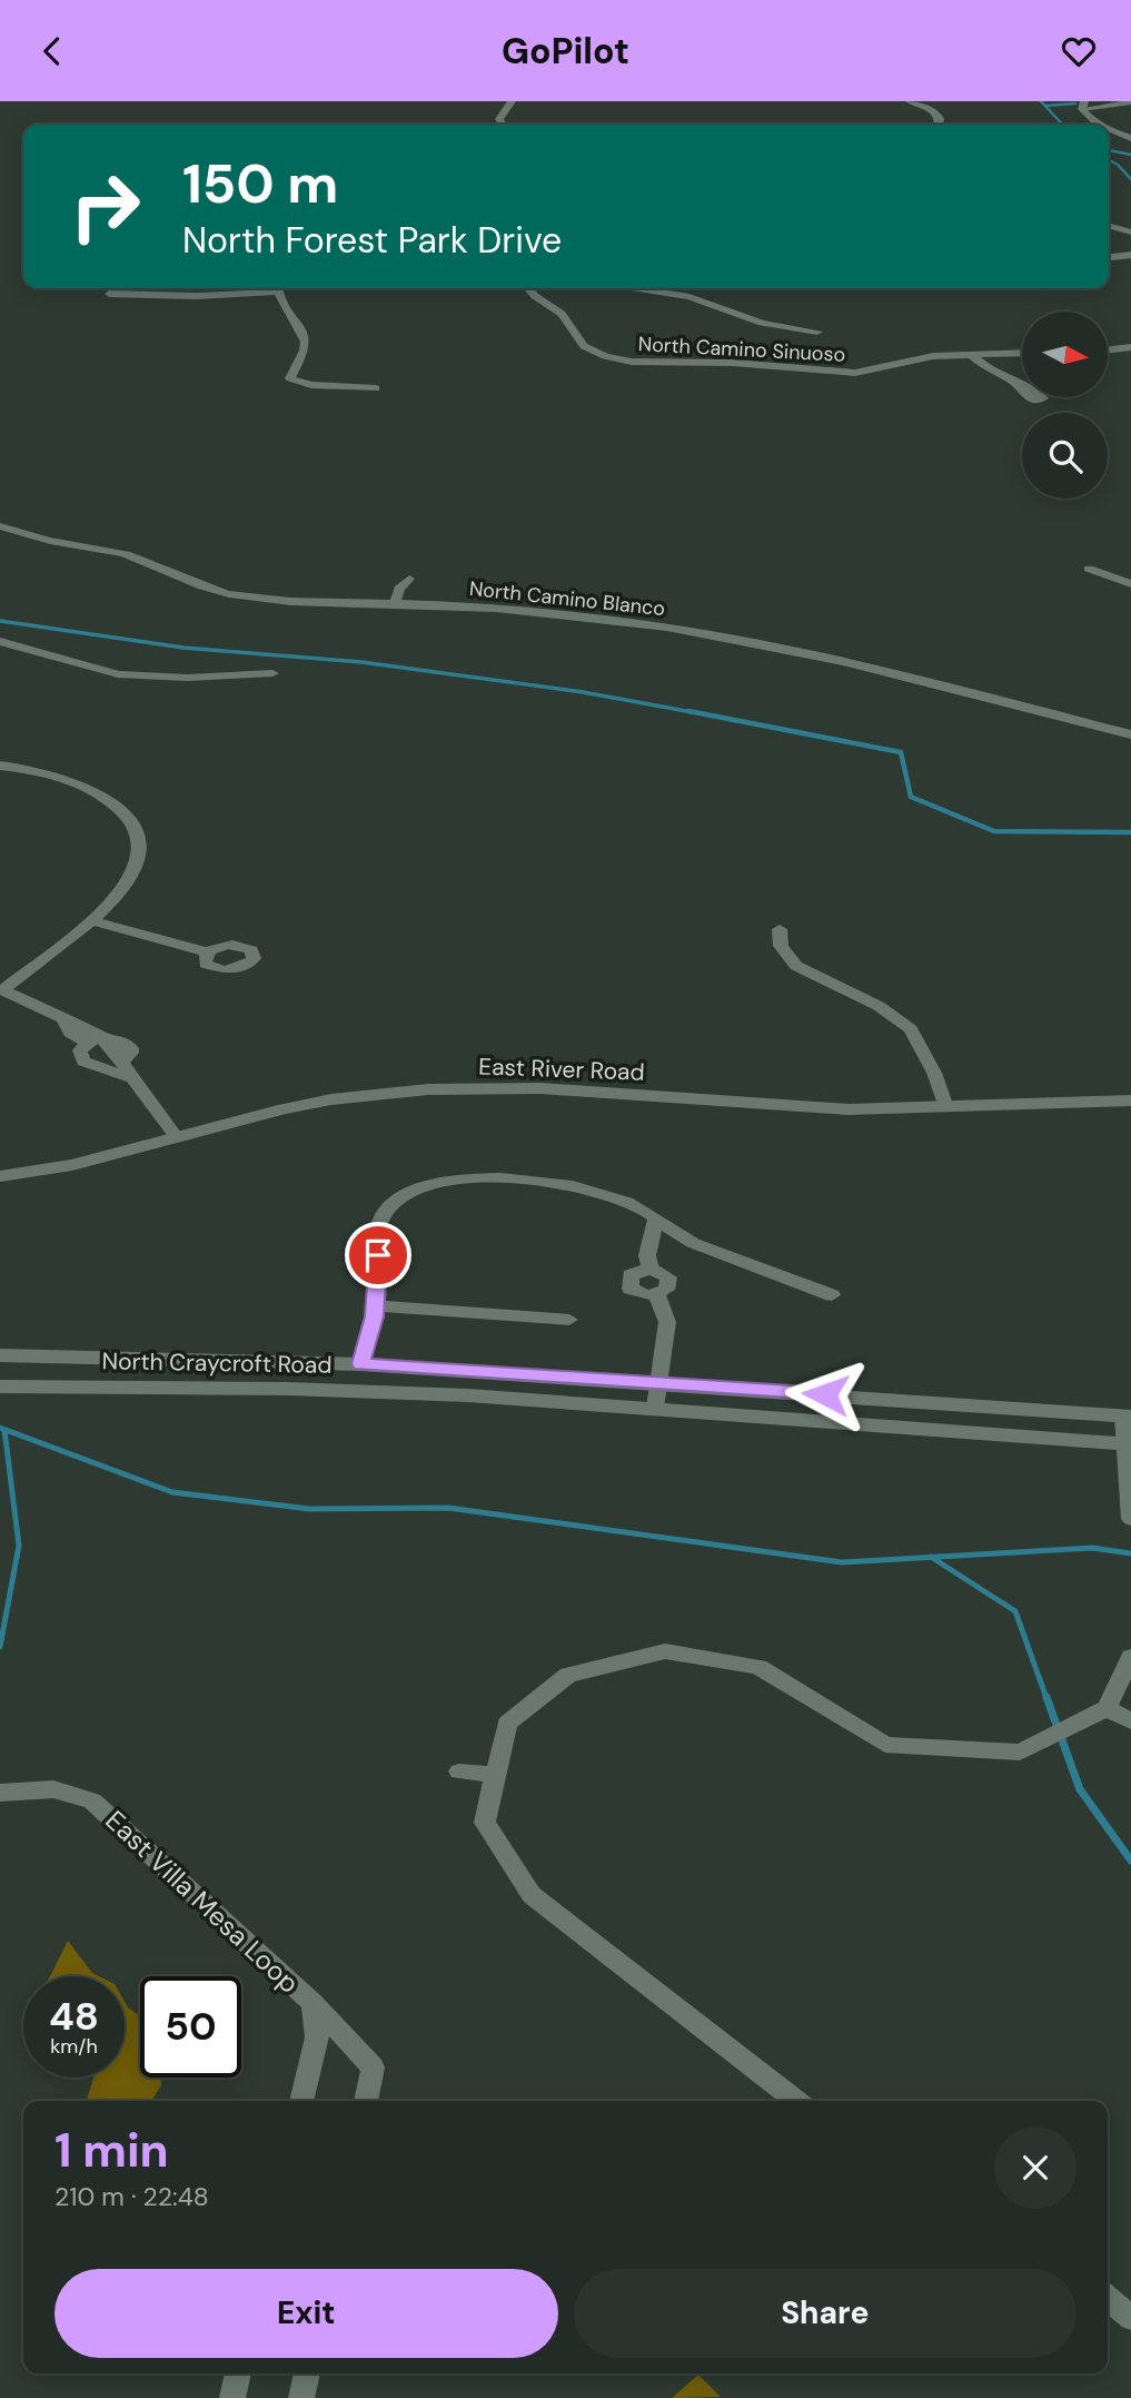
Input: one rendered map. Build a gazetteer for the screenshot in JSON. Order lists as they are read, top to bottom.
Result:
{
  "streets": {
    "main road": ["East River Road", "North Craycroft Road"],
    "street": ["North Camino Sinuoso", "North Camino Blanco", "East Villa Mesa Loop"]
  },
  "north": "right",
  "page": {
    "header": "GoPilot",
    "turn": ["150 m", "North Forest Park Drive"],
    "speed": "48 km/h",
    "limit": "50",
    "heading": ["1 min", "210 m · 22:48"],
    "buttons": ["Exit", "Share"]
  }
}
